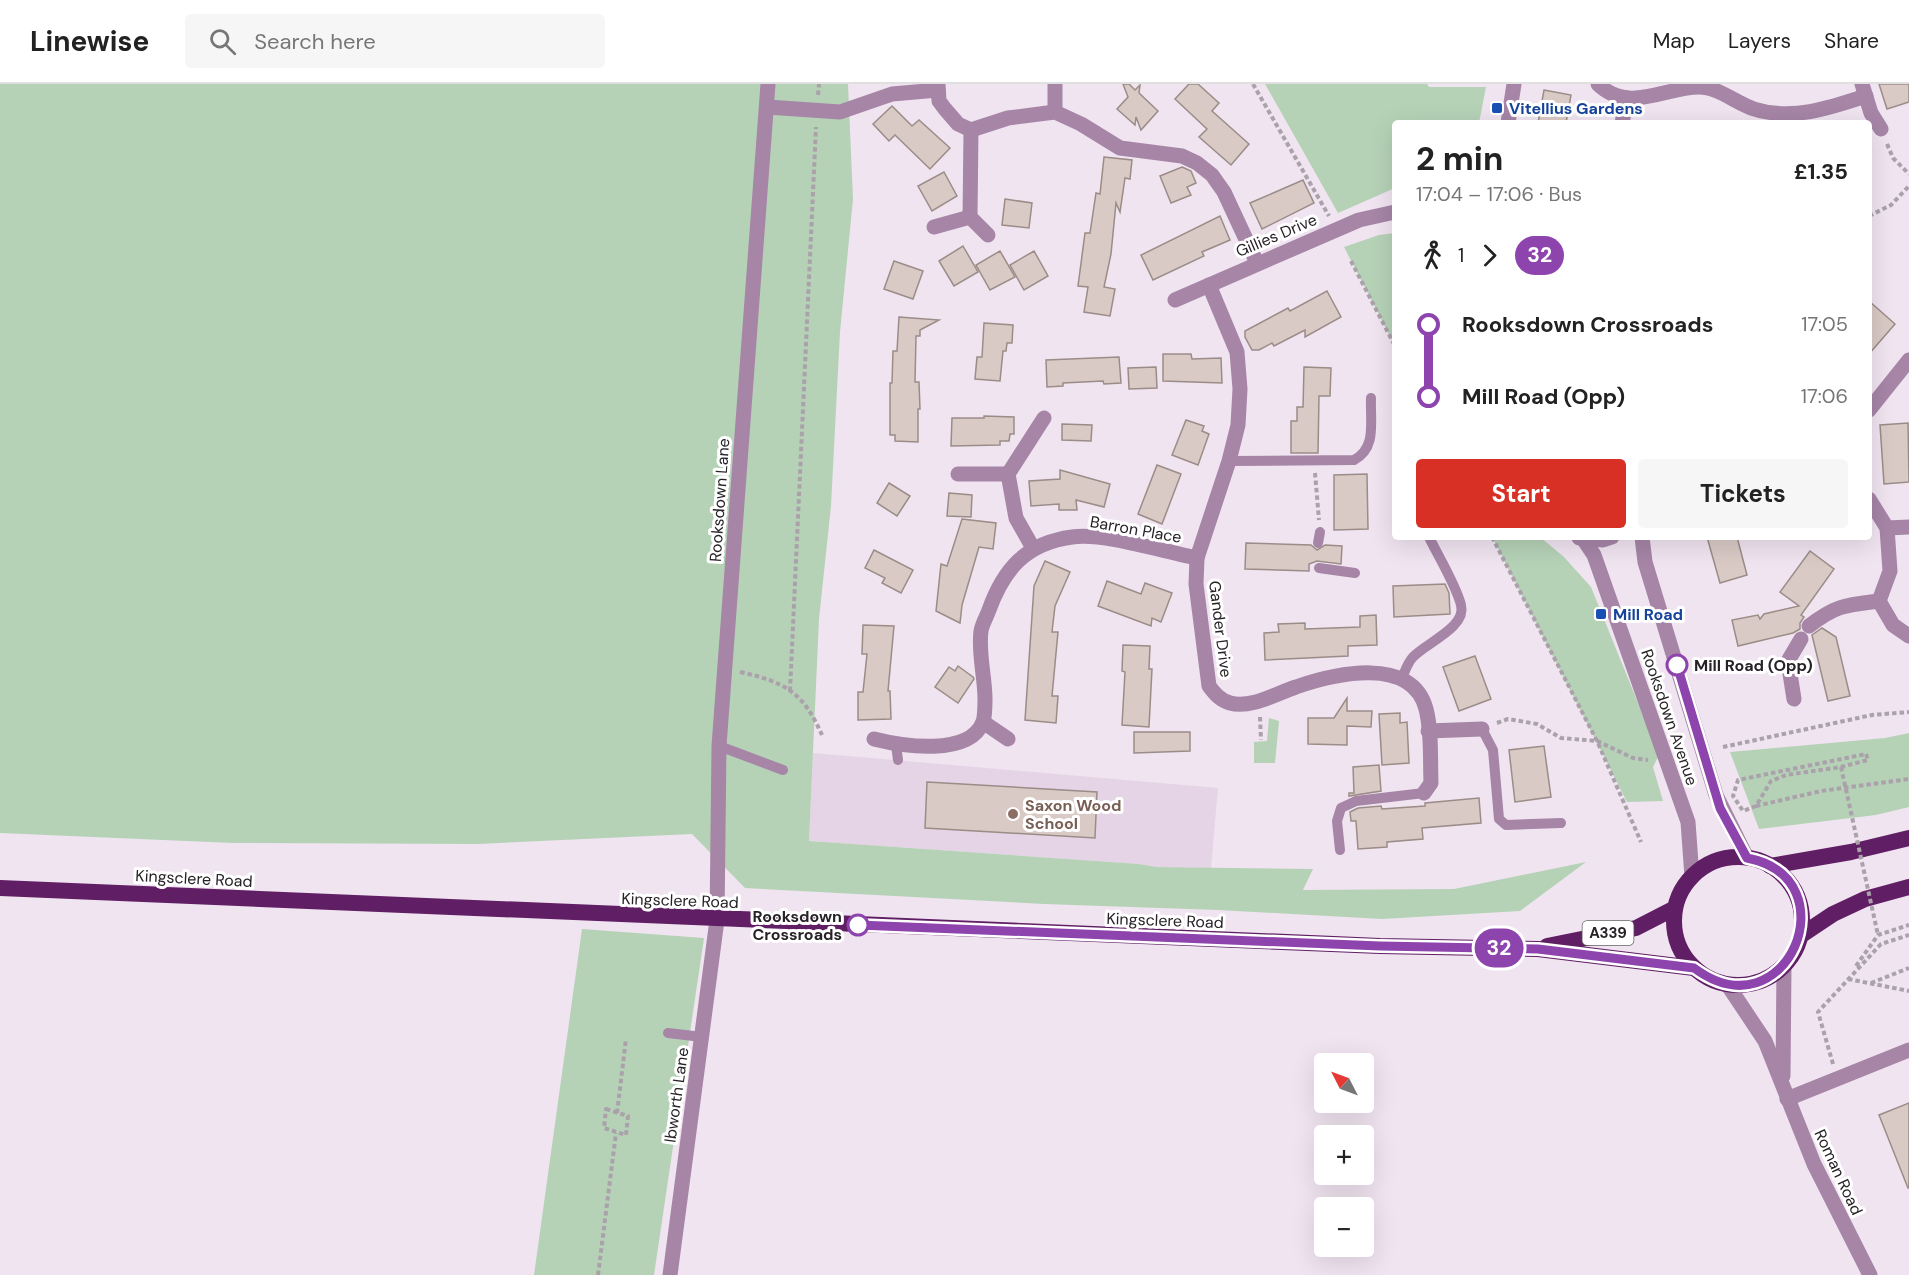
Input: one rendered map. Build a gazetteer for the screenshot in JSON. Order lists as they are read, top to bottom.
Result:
{
  "streets": {
    "highway": ["Kingsclere Road", "A339"],
    "street": [
      "Gillies Drive",
      "Rooksdown Lane",
      "Barron Place",
      "Gander Drive",
      "Rooksdown Avenue",
      "Ibworth Lane",
      "Roman Road"
    ]
  },
  "crossings": [
    ["Gillies Drive", "Gander Drive"],
    ["Rooksdown Lane", "Kingsclere Road"],
    ["Rooksdown Lane", "Ibworth Lane"],
    ["Barron Place", "Gander Drive"],
    ["Rooksdown Avenue", "Kingsclere Road"],
    ["Rooksdown Avenue", "Roman Road"],
    ["Kingsclere Road", "Ibworth Lane"],
    ["Kingsclere Road", "Roman Road"]
  ],
  "places": {
    "transit": ["Vitellius Gardens", "Mill Road"],
    "other": ["Mill Road (Opp)", "Saxon Wood School", "Rooksdown Crossroads"]
  },
  "lines": ["bus line 32"],
  "north": "top left",
  "page": {
    "header": "Linewise",
    "search": "Search here",
    "nav": ["Map", "Layers", "Share"],
    "on_map": "32",
    "heading": ["2 min", "17:04 – 17:06 · Bus", "£1.35"],
    "legs": ["1", "32"],
    "list": [
      {
        "name": "Rooksdown Crossroads",
        "value": "17:05"
      },
      {
        "name": "Mill Road (Opp)",
        "value": "17:06"
      }
    ],
    "buttons": ["Start", "Tickets"],
    "map_buttons": ["+", "−"]
  }
}
